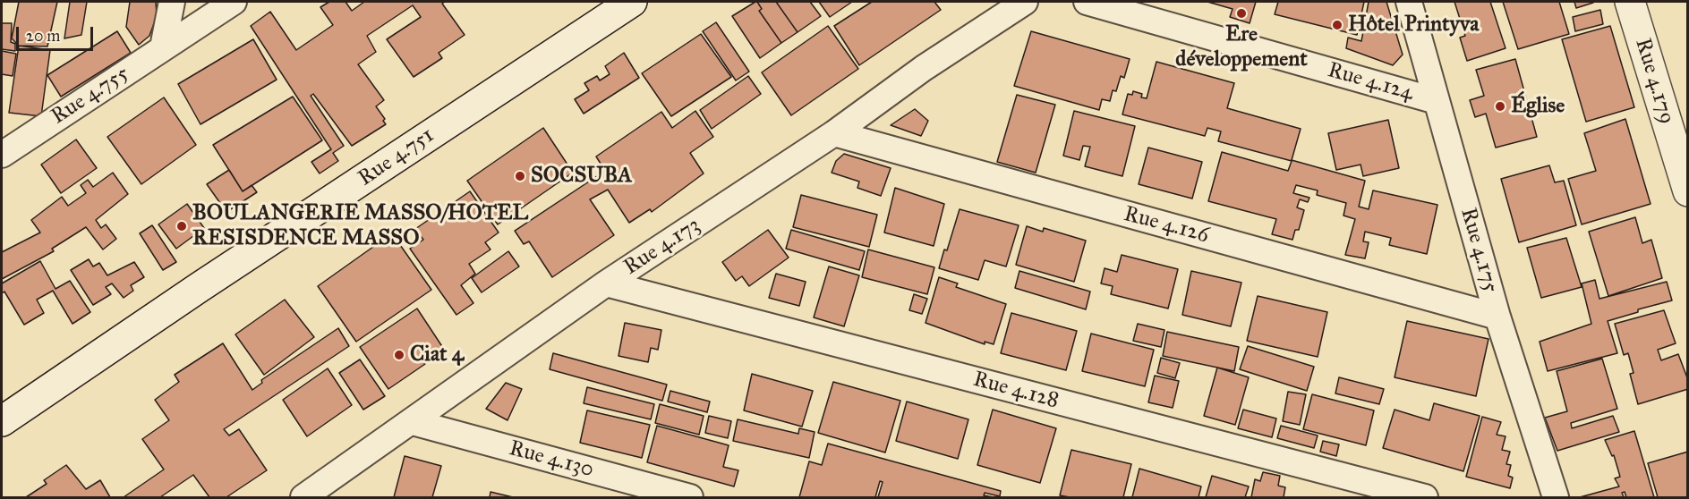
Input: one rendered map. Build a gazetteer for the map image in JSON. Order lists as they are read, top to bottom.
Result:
{
  "streets": {
    "main road": ["Rue 4.179", "Rue 4.751"],
    "street": [
      "Rue 4.124",
      "Rue 4.755",
      "Rue 4.126",
      "Rue 4.173",
      "Rue 4.175",
      "Rue 4.128",
      "Rue 4.130"
    ]
  },
  "crossings": [
    ["Rue 4.124", "Rue 4.175"],
    ["Rue 4.126", "Rue 4.173"],
    ["Rue 4.126", "Rue 4.175"],
    ["Rue 4.173", "Rue 4.128"],
    ["Rue 4.173", "Rue 4.130"]
  ],
  "places": [
    "Ere développement",
    "Hôtel Printyva",
    "Église",
    "SOCSUBA",
    "BOULANGERIE MASSO/HOTEL RESISDENCE MASSO",
    "Ciat 4"
  ],
  "scale_bar": "20 m"
}
